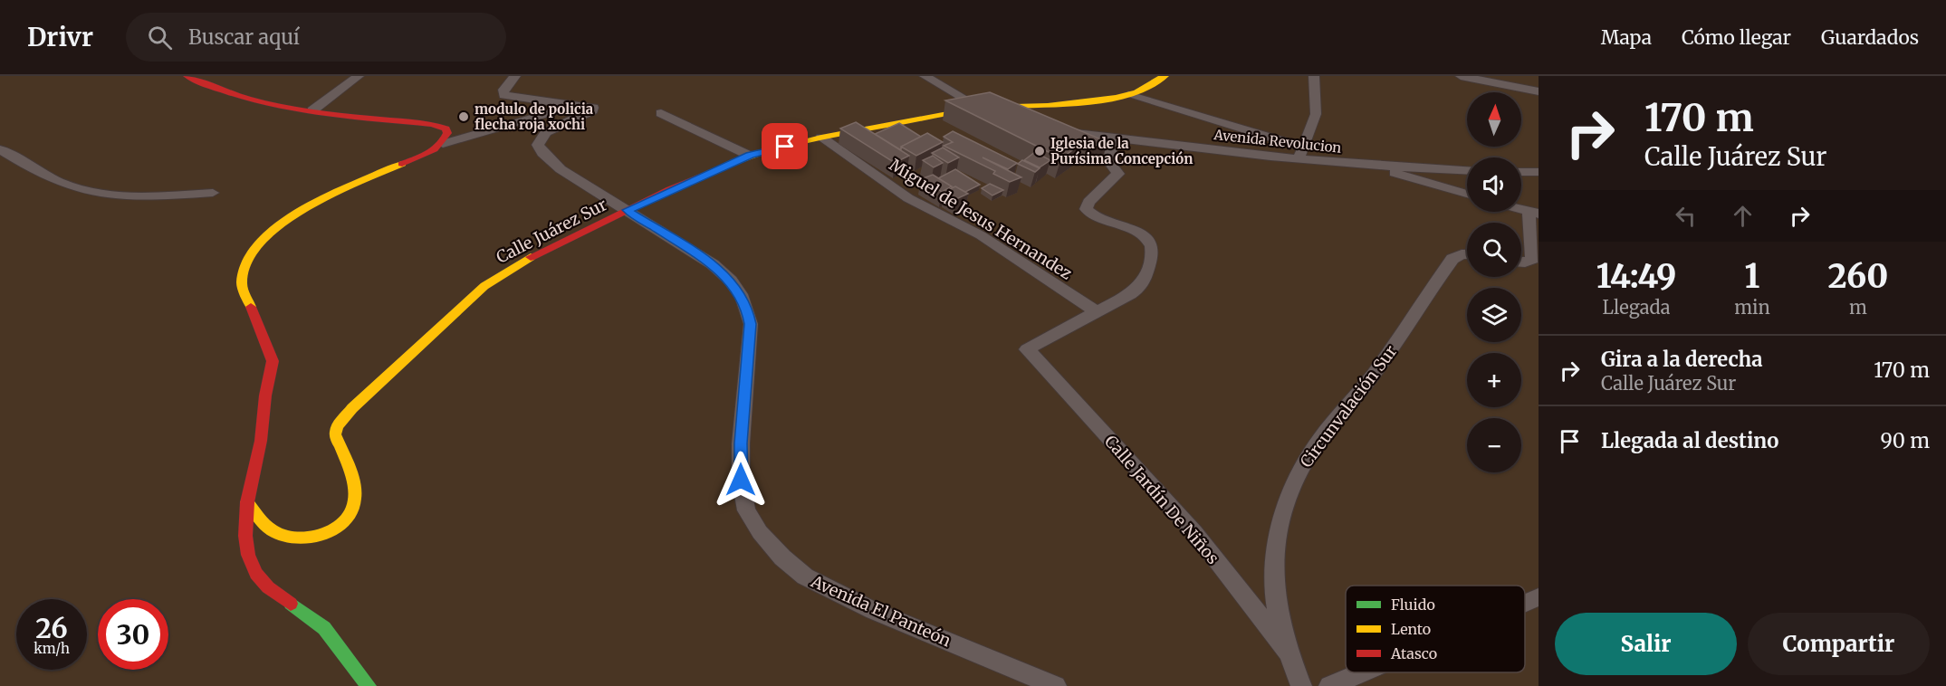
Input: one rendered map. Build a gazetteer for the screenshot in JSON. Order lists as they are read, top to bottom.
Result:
{
  "streets": {
    "street": [
      "Avenida Revolucion",
      "Miguel de Jesus Hernandez",
      "Calle Juárez Sur",
      "Circunvalación Sur",
      "Calle Jardín De Niños",
      "Avenida El Panteón"
    ]
  },
  "crossings": [
    ["Miguel de Jesus Hernandez", "Calle Juárez Sur"],
    ["Miguel de Jesus Hernandez", "Calle Jardín De Niños"],
    ["Calle Juárez Sur", "Avenida El Panteón"],
    ["Circunvalación Sur", "Calle Jardín De Niños"]
  ],
  "places": ["modulo de policia flecha roja xochi", "Iglesia de la Purísima Concepción"],
  "legend": ["Fluido", "Lento", "Atasco"],
  "north": "top",
  "page": {
    "header": "Drivr",
    "search": "Buscar aquí",
    "nav": ["Mapa", "Cómo llegar", "Guardados"],
    "turn": ["170 m", "Calle Juárez Sur"],
    "map_buttons": ["+", "−"],
    "eta": [
      "14:49",
      "Llegada",
      "1",
      "min",
      "260",
      "m"
    ],
    "list": [
      {
        "name": "Gira a la derecha",
        "note": "Calle Juárez Sur",
        "value": "170 m"
      },
      {
        "name": "Llegada al destino",
        "value": "90 m"
      }
    ],
    "speed": "26 km/h",
    "limit": "30",
    "buttons": ["Salir", "Compartir"]
  }
}
